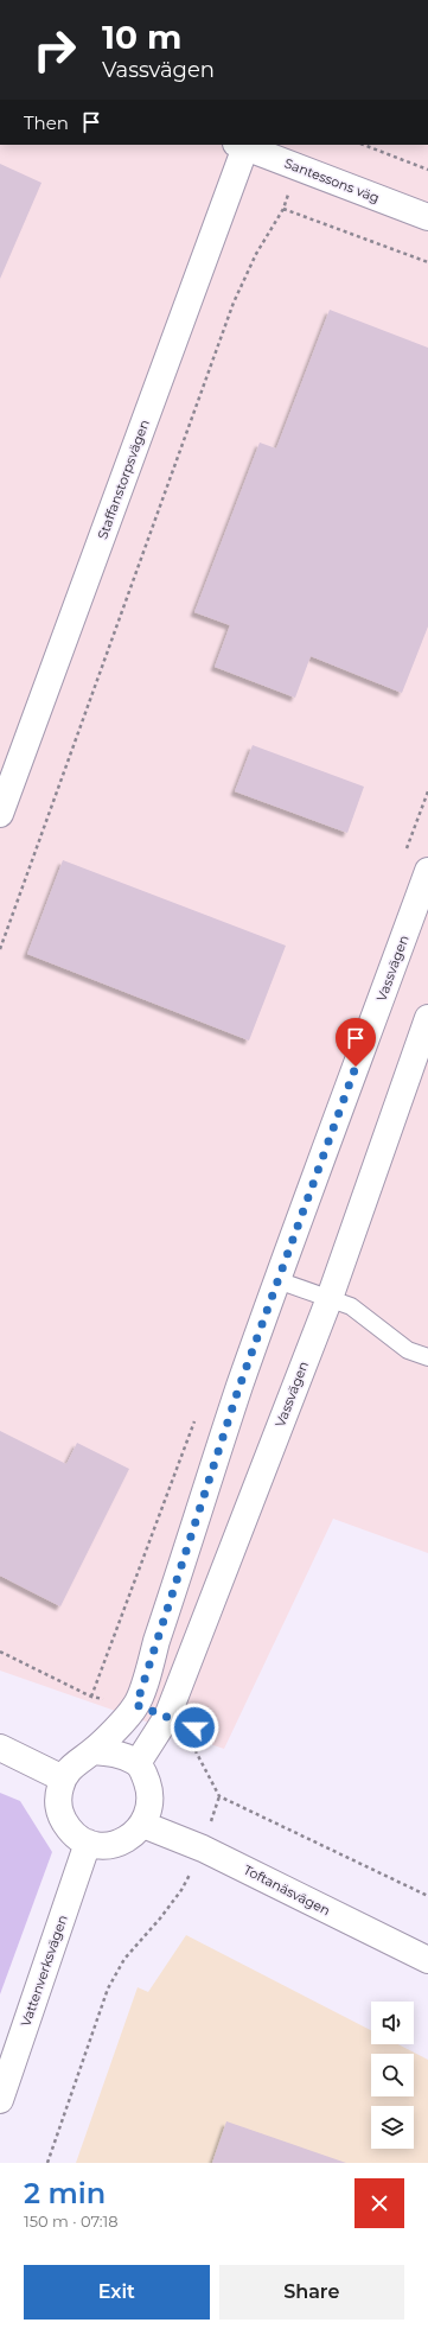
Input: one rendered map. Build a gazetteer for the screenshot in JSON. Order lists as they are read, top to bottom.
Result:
{
  "streets": {
    "street": [
      "Santessons väg",
      "Staffanstorpsvägen",
      "Vassvägen",
      "Toftanäsvägen",
      "Vattenverksvägen"
    ]
  },
  "crossings": [
    ["Santessons väg", "Staffanstorpsvägen"],
    ["Vassvägen", "Toftanäsvägen"],
    ["Vassvägen", "Vattenverksvägen"],
    ["Toftanäsvägen", "Vattenverksvägen"]
  ],
  "page": {
    "turn": ["10 m", "Vassvägen"],
    "then": "Then",
    "heading": ["2 min", "150 m · 07:18"],
    "buttons": ["Exit", "Share"]
  }
}
